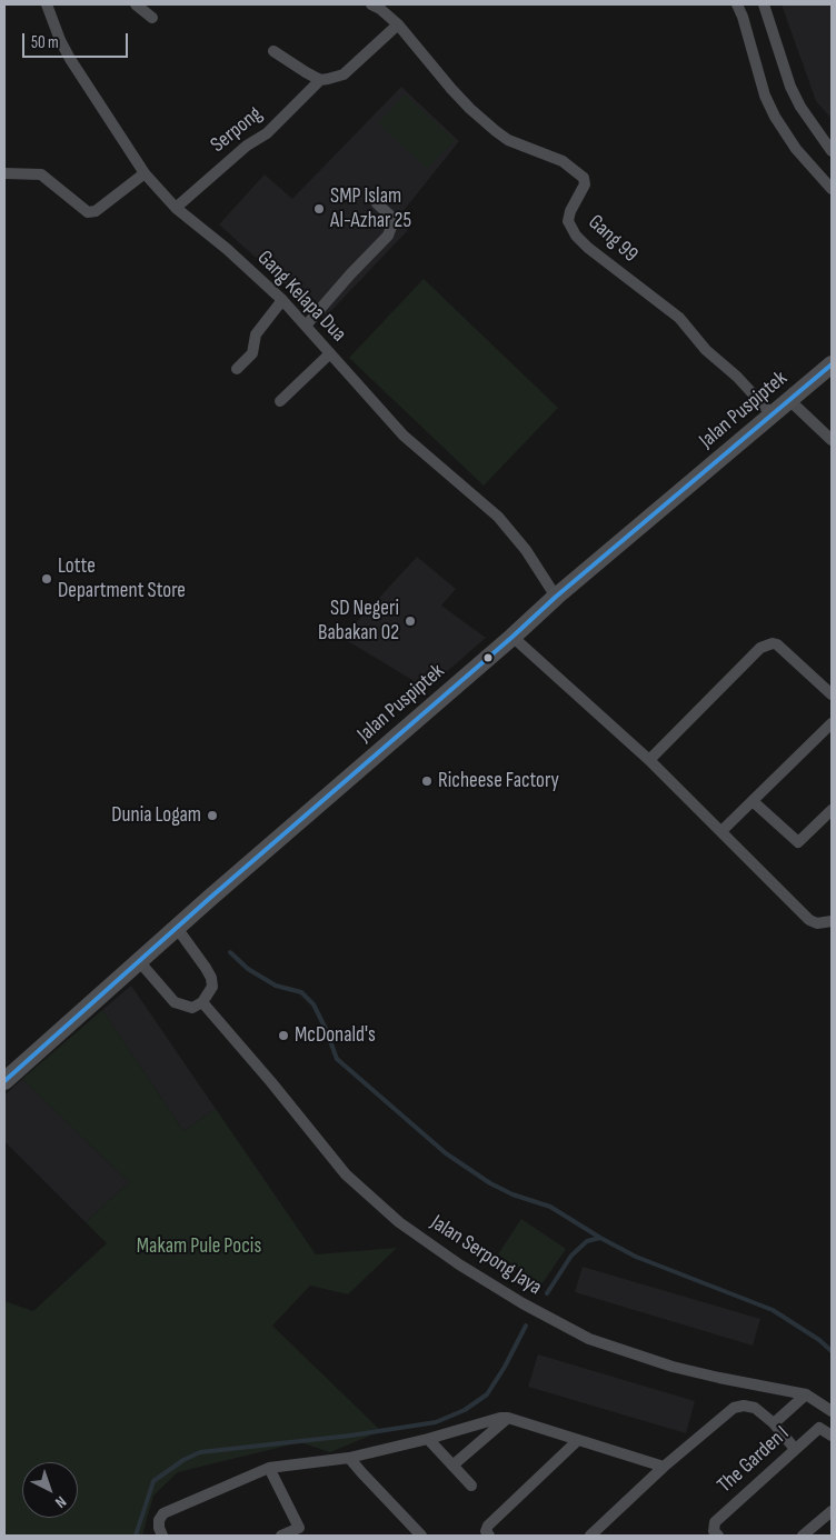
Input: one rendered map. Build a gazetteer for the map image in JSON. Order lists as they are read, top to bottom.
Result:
{
  "streets": {
    "main road": ["Jalan Puspiptek"],
    "street": [
      "Serpong",
      "Gang 99",
      "Gang Kelapa Dua",
      "Jalan Serpong Jaya",
      "The Garden I"
    ]
  },
  "crossings": [
    ["Serpong", "Gang Kelapa Dua"],
    ["Gang 99", "Jalan Puspiptek"],
    ["Gang Kelapa Dua", "Jalan Puspiptek"]
  ],
  "parks": ["Makam Pule Pocis"],
  "places": [
    "SMP Islam Al-Azhar 25",
    "Lotte Department Store",
    "SD Negeri Babakan 02",
    "Richeese Factory",
    "Dunia Logam",
    "McDonald's"
  ],
  "scale_bar": "50 m",
  "north": "bottom right"
}
